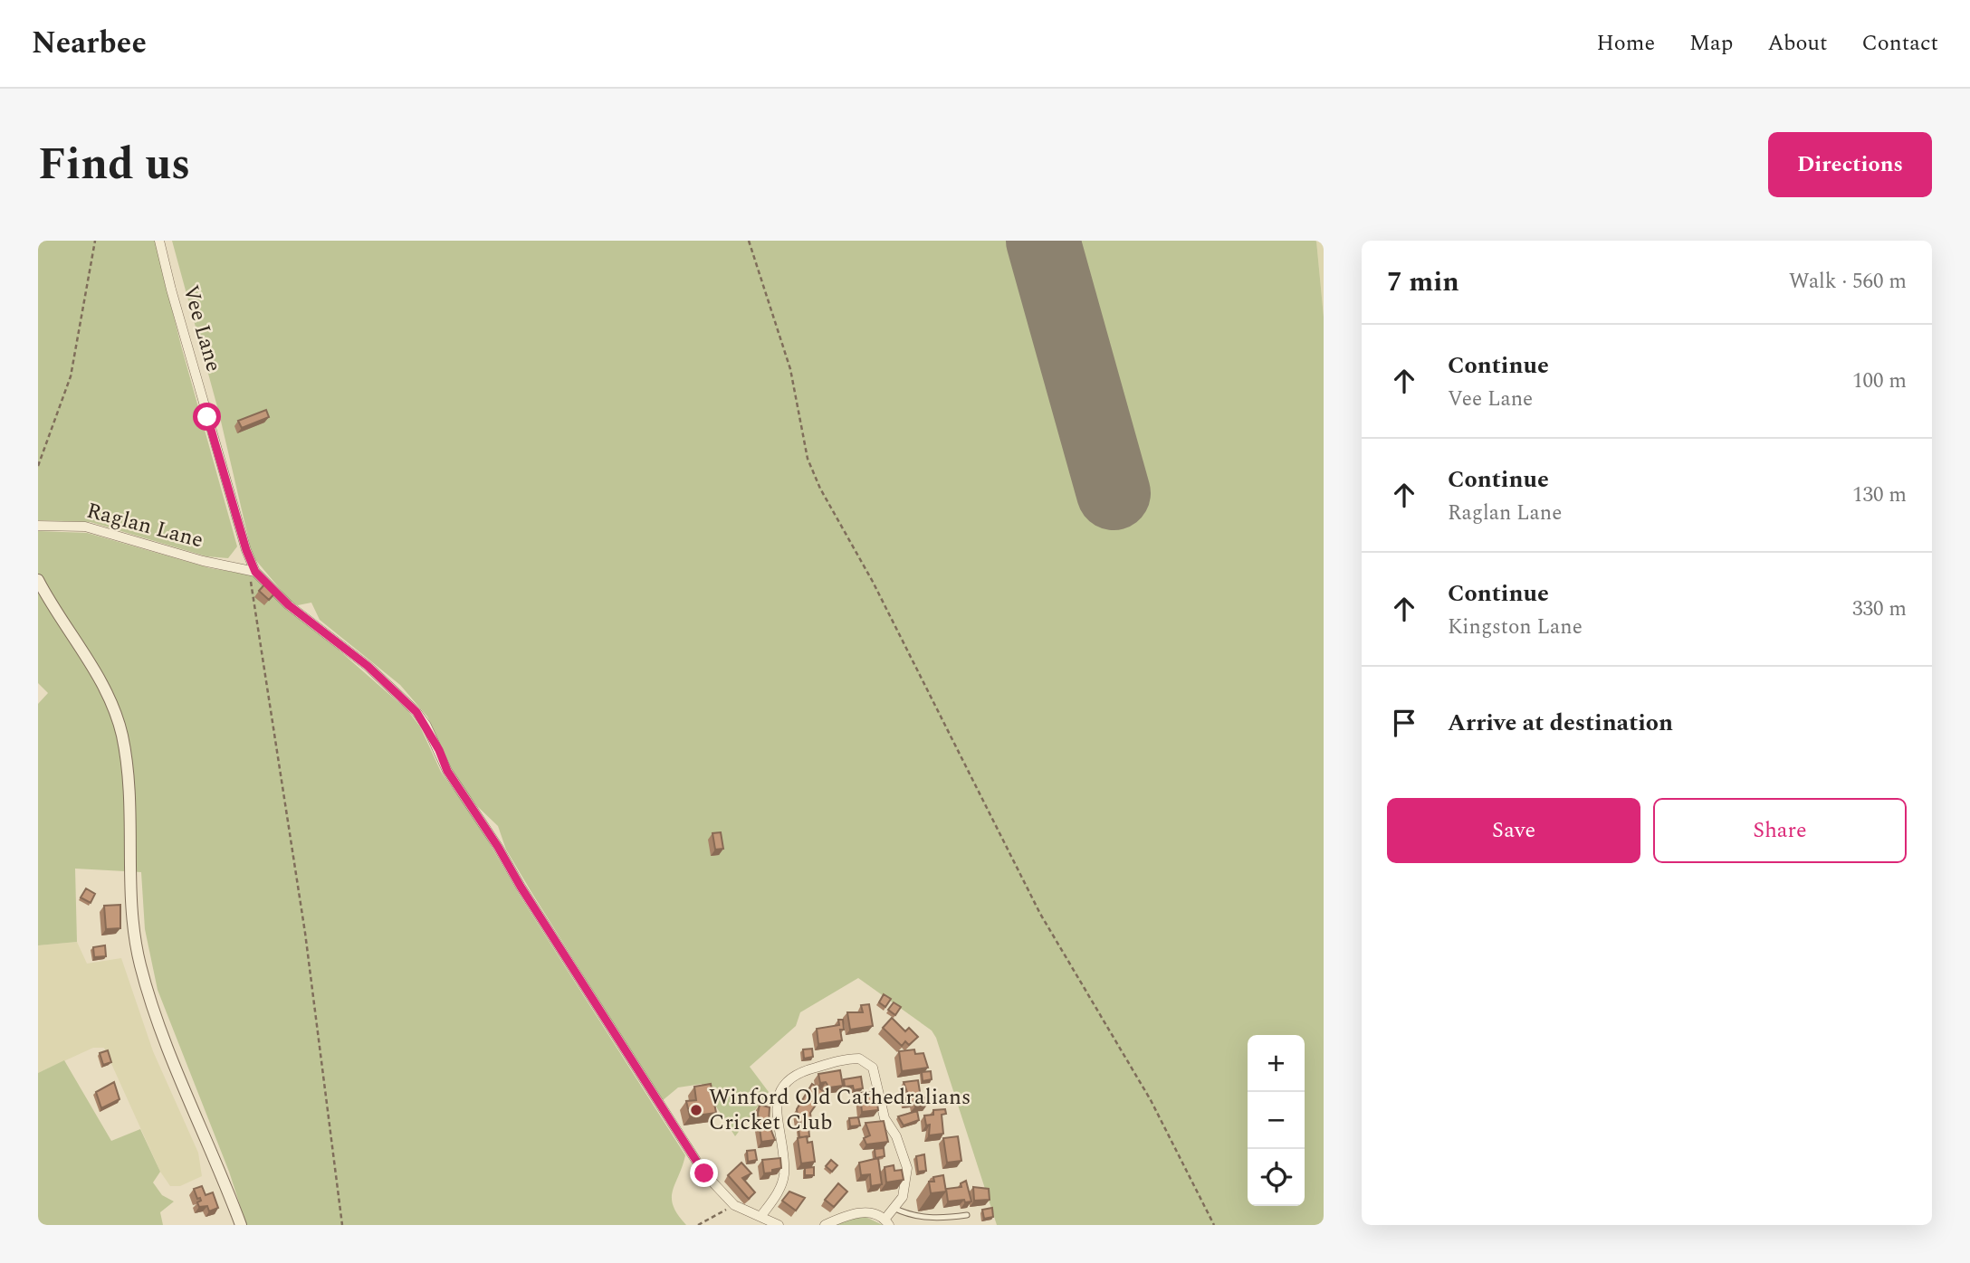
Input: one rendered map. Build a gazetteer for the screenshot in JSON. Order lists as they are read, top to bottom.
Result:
{
  "streets": {
    "street": ["Vee Lane", "Raglan Lane"]
  },
  "crossings": [
    ["Vee Lane", "Raglan Lane"]
  ],
  "places": ["Winford Old Cathedralians Cricket Club"],
  "page": {
    "header": "Nearbee",
    "nav": [
      "Home",
      "Map",
      "About",
      "Contact"
    ],
    "title": "Find us",
    "buttons": [
      "Directions",
      ["Save", "Share"]
    ],
    "heading": ["7 min", "Walk · 560 m"],
    "list": [
      ["Continue", "Vee Lane", "100 m"],
      ["Continue", "Raglan Lane", "130 m"],
      ["Continue", "Kingston Lane", "330 m"],
      "Arrive at destination"
    ],
    "map_buttons": ["+", "−"]
  }
}
